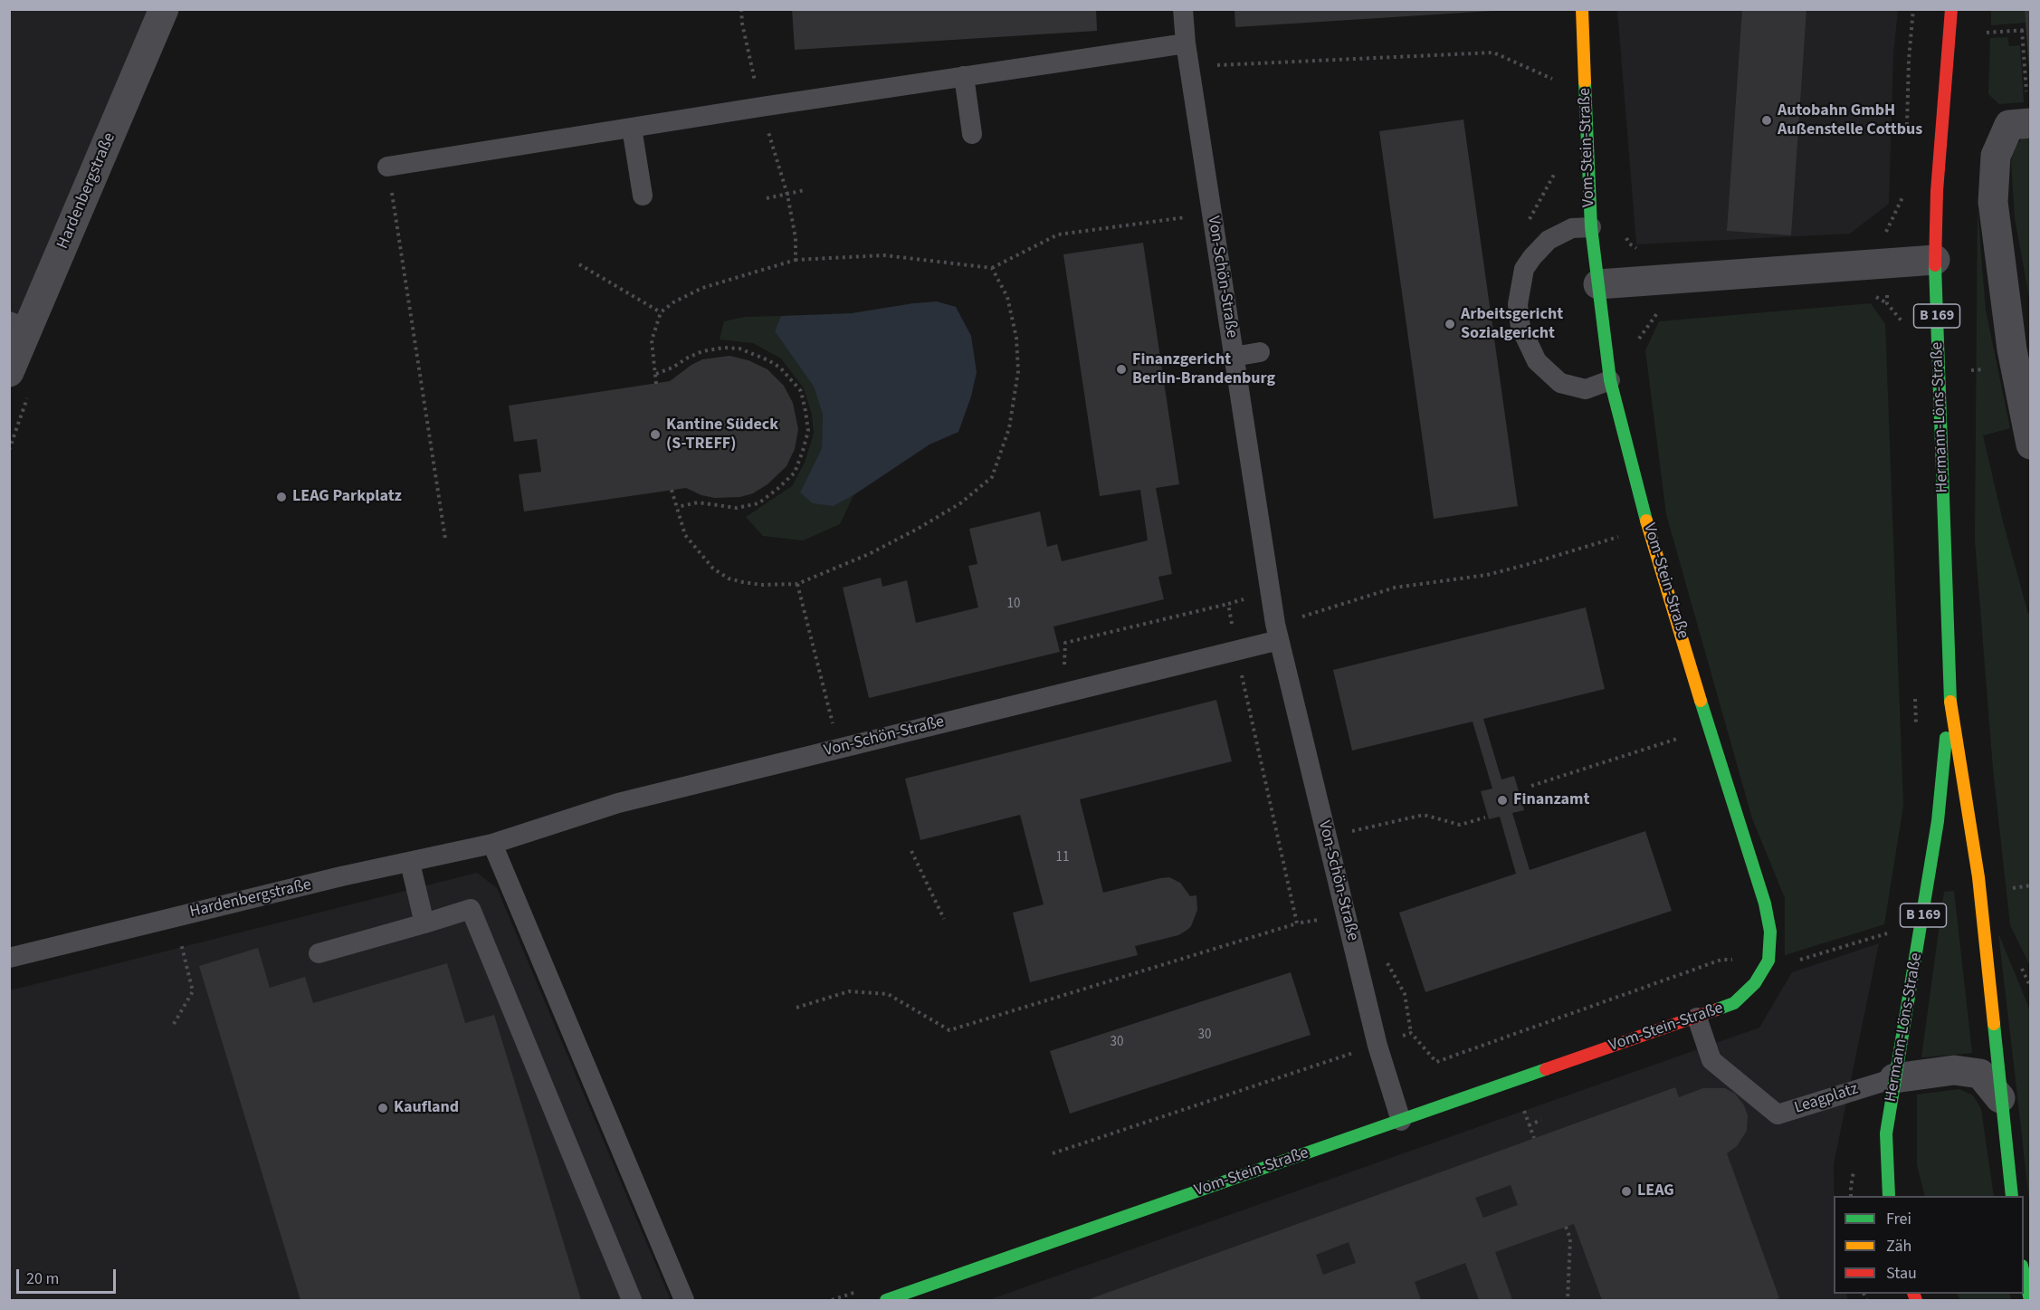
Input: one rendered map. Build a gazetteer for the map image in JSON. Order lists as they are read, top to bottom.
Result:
{
  "streets": {
    "street": [
      "Vom-Stein-Straße",
      "Hardenbergstraße",
      "B 169",
      "Hermann-Löns-Straße"
    ],
    "lane": ["Von-Schön-Straße", "Leagplatz"]
  },
  "crossings": [
    ["Vom-Stein-Straße", "Von-Schön-Straße"],
    ["Vom-Stein-Straße", "Leagplatz"],
    ["Hardenbergstraße", "Von-Schön-Straße"],
    ["Hermann-Löns-Straße", "Leagplatz"]
  ],
  "places": [
    "Autobahn GmbH Außenstelle Cottbus",
    "Arbeitsgericht Sozialgericht",
    "Finanzgericht Berlin-Brandenburg",
    "Kantine Südeck (S-TREFF)",
    "LEAG Parkplatz",
    "Finanzamt",
    "Kaufland",
    "LEAG"
  ],
  "house_numbers": [
    "10",
    "11",
    "30",
    "30"
  ],
  "legend": ["Frei", "Zäh", "Stau"],
  "scale_bar": "20 m"
}
